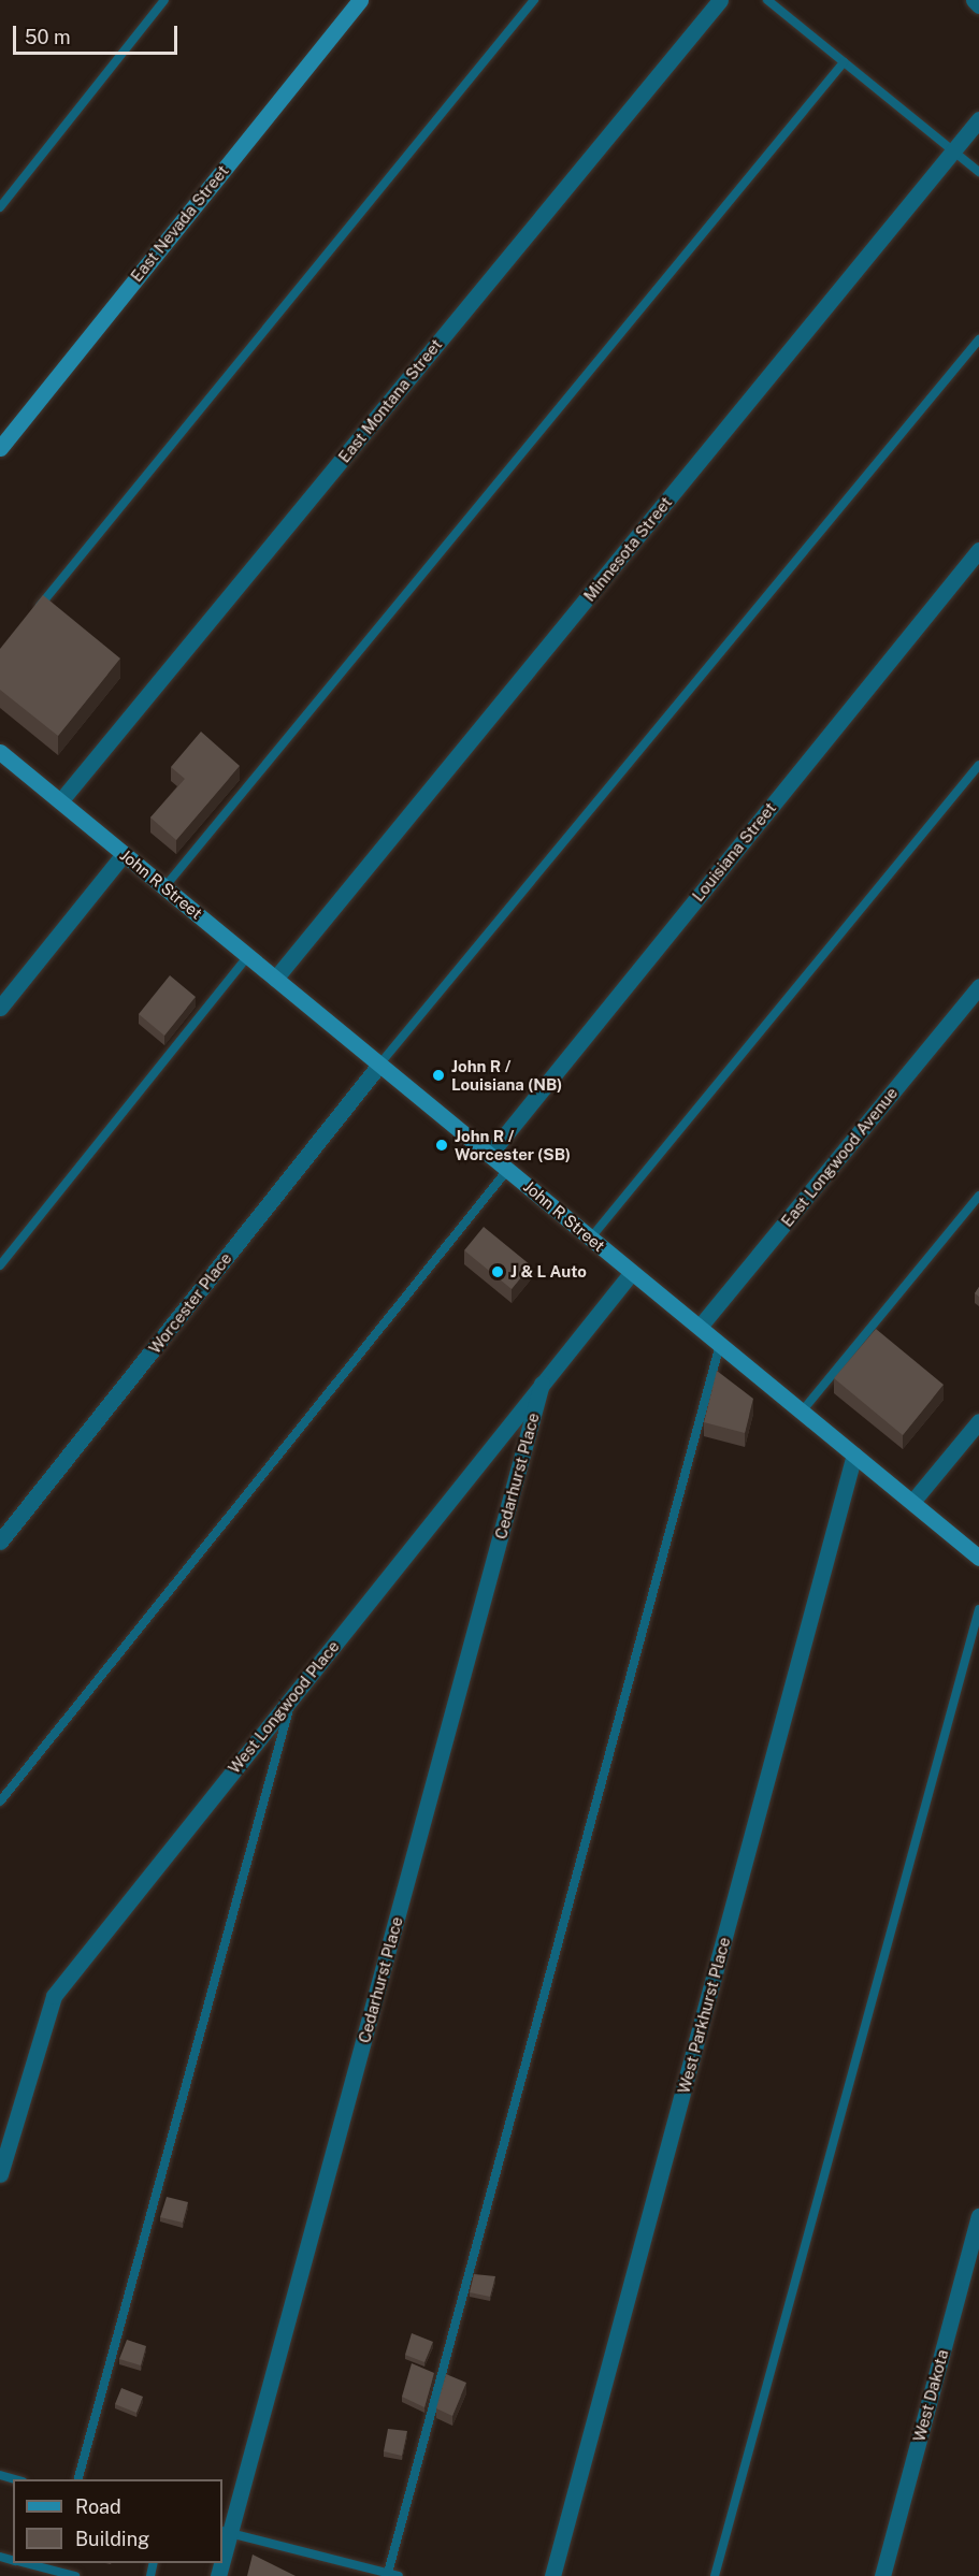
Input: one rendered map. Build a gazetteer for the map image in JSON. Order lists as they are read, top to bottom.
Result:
{
  "streets": {
    "main road": ["East Nevada Street", "John R Street"],
    "street": [
      "East Montana Street",
      "Minnesota Street",
      "Louisiana Street",
      "East Longwood Avenue",
      "Worcester Place",
      "Cedarhurst Place",
      "West Longwood Place",
      "West Parkhurst Place",
      "West Dakota"
    ]
  },
  "crossings": [
    ["East Montana Street", "John R Street"],
    ["Minnesota Street", "John R Street"],
    ["Louisiana Street", "John R Street"],
    ["John R Street", "East Longwood Avenue"],
    ["John R Street", "Worcester Place"],
    ["John R Street", "West Longwood Place"],
    ["John R Street", "West Parkhurst Place"],
    ["Cedarhurst Place", "West Longwood Place"]
  ],
  "places": ["John R / Louisiana (NB)", "John R / Worcester (SB)", "J & L Auto"],
  "legend": ["Road", "Building"],
  "scale_bar": "50 m"
}
